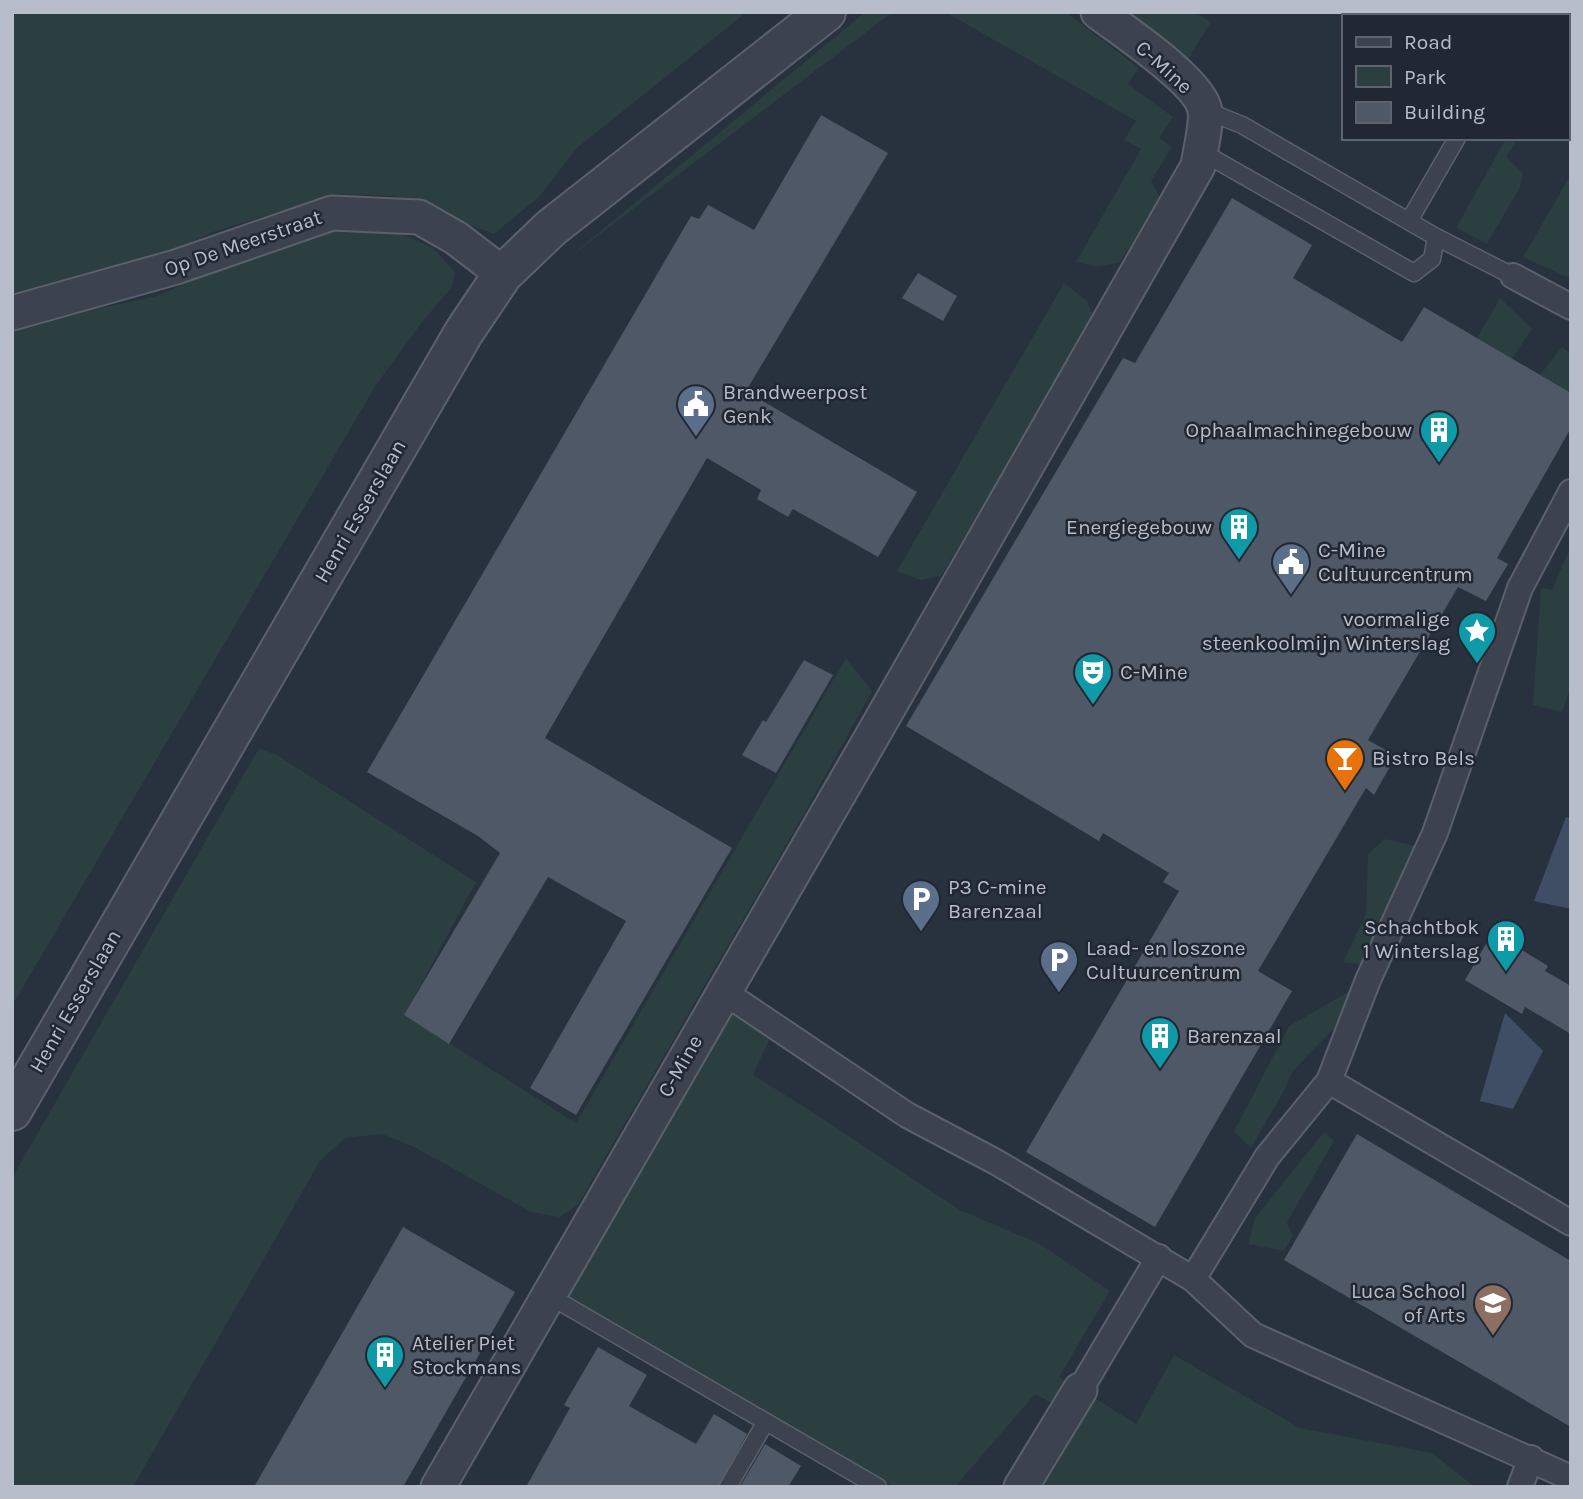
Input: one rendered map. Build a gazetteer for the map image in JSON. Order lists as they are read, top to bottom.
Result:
{
  "streets": {
    "street": ["C-Mine", "Op De Meerstraat", "Henri Esserslaan"]
  },
  "crossings": [
    ["Op De Meerstraat", "Henri Esserslaan"]
  ],
  "places": {
    "public building": ["Brandweerpost Genk", "C-Mine Cultuurcentrum"],
    "building": [
      "Ophaalmachinegebouw",
      "Energiegebouw",
      "Schachtbok 1 Winterslag",
      "Barenzaal",
      "Atelier Piet Stockmans"
    ],
    "place": ["voormalige steenkoolmijn Winterslag"],
    "theatre": ["C-Mine"],
    "bar": ["Bistro Bels"],
    "parking": ["P3 C-mine Barenzaal", "Laad- en loszone Cultuurcentrum"],
    "school or university": ["Luca School of Arts"]
  },
  "legend": ["Road", "Park", "Building"]
}
